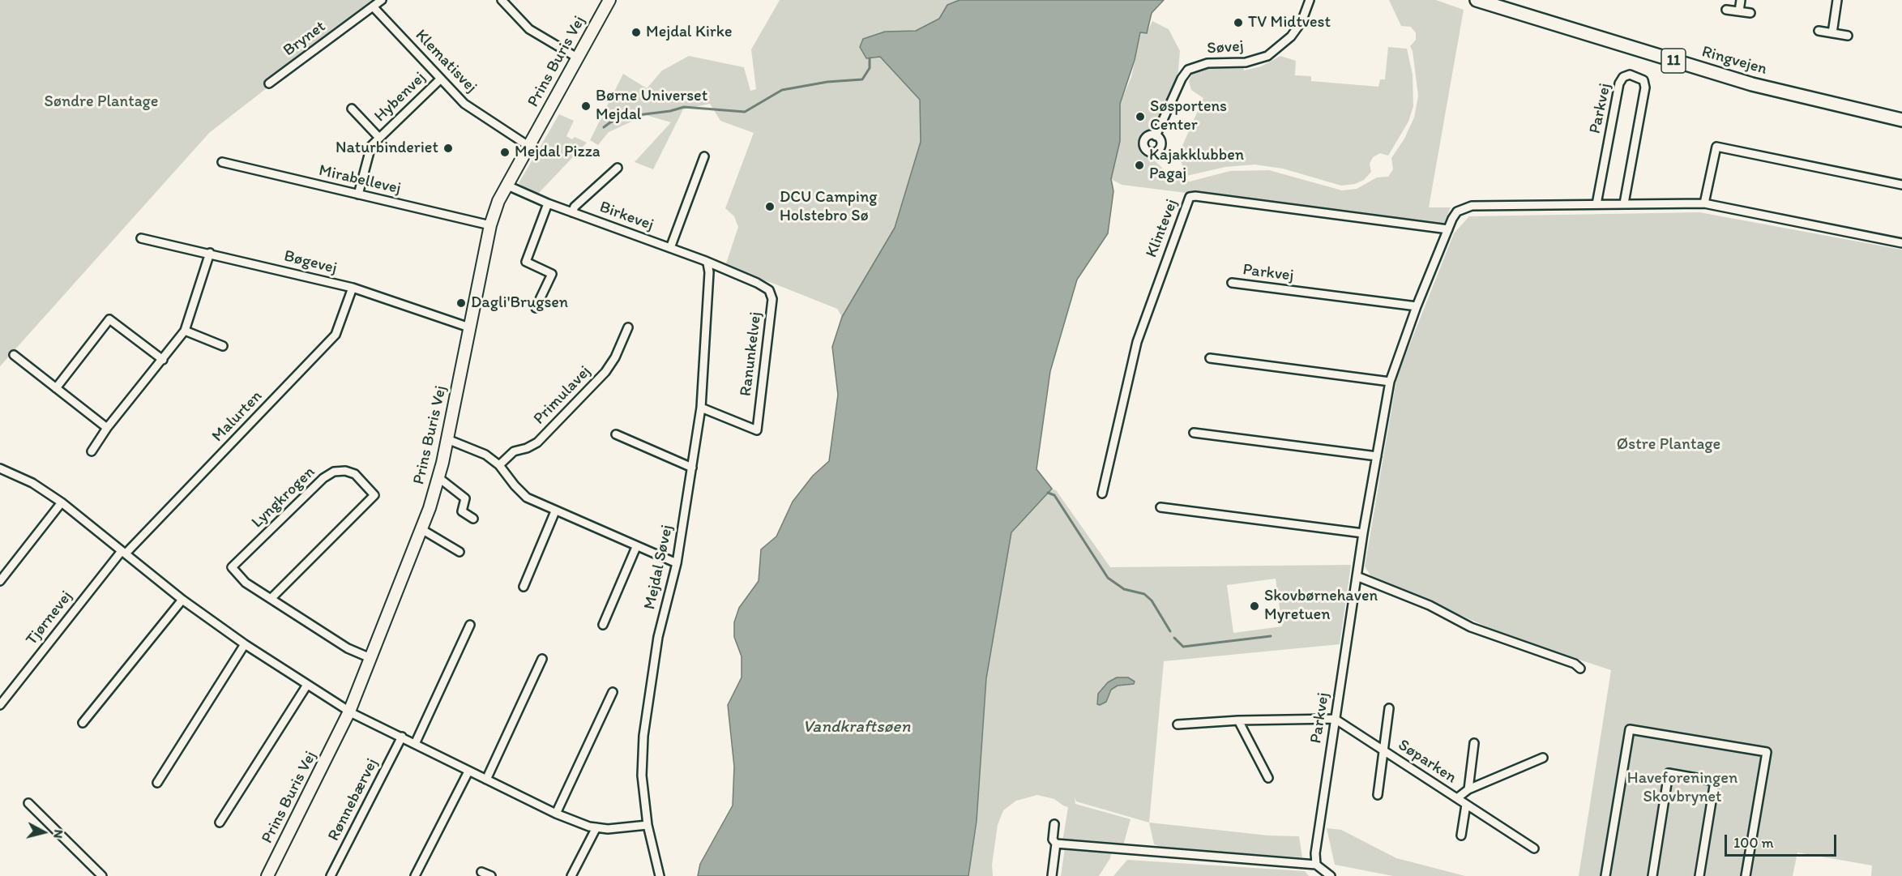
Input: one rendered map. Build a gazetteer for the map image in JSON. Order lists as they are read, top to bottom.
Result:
{
  "streets": {
    "main road": ["11", "Ringvejen"],
    "street": [
      "Brynet",
      "Søvej",
      "Klematisvej",
      "Prins Buris Vej",
      "Hybenvej",
      "Parkvej",
      "Mirabellevej",
      "Birkevej",
      "Klintevej",
      "Bøgevej",
      "Ranunkelvej",
      "Primulavej",
      "Malurten",
      "Lyngkrogen",
      "Mejdal Søvej",
      "Tjørnevej",
      "Søparken",
      "Rønnebærvej"
    ]
  },
  "crossings": [
    ["Brynet", "Klematisvej"],
    ["Klematisvej", "Prins Buris Vej"],
    ["Klematisvej", "Hybenvej"],
    ["Prins Buris Vej", "Mirabellevej"],
    ["Prins Buris Vej", "Birkevej"],
    ["Prins Buris Vej", "Bøgevej"],
    ["Prins Buris Vej", "Lyngkrogen"],
    ["Hybenvej", "Mirabellevej"],
    ["Parkvej", "Klintevej"],
    ["Parkvej", "Søparken"],
    ["Birkevej", "Ranunkelvej"],
    ["Birkevej", "Mejdal Søvej"],
    ["Bøgevej", "Malurten"],
    ["Ranunkelvej", "Mejdal Søvej"],
    ["Malurten", "Tjørnevej"]
  ],
  "water": ["Vandkraftsøen"],
  "parks": ["Søndre Plantage", "Østre Plantage", "Haveforeningen Skovbrynet"],
  "places": [
    "TV Midtvest",
    "Mejdal Kirke",
    "Børne Universet Mejdal",
    "Søsportens Center",
    "Naturbinderiet",
    "Mejdal Pizza",
    "Kajakklubben Pagaj",
    "DCU Camping Holstebro Sø",
    "Dagli'Brugsen",
    "Skovbørnehaven Myretuen"
  ],
  "scale_bar": "100 m",
  "north": "right"
}
